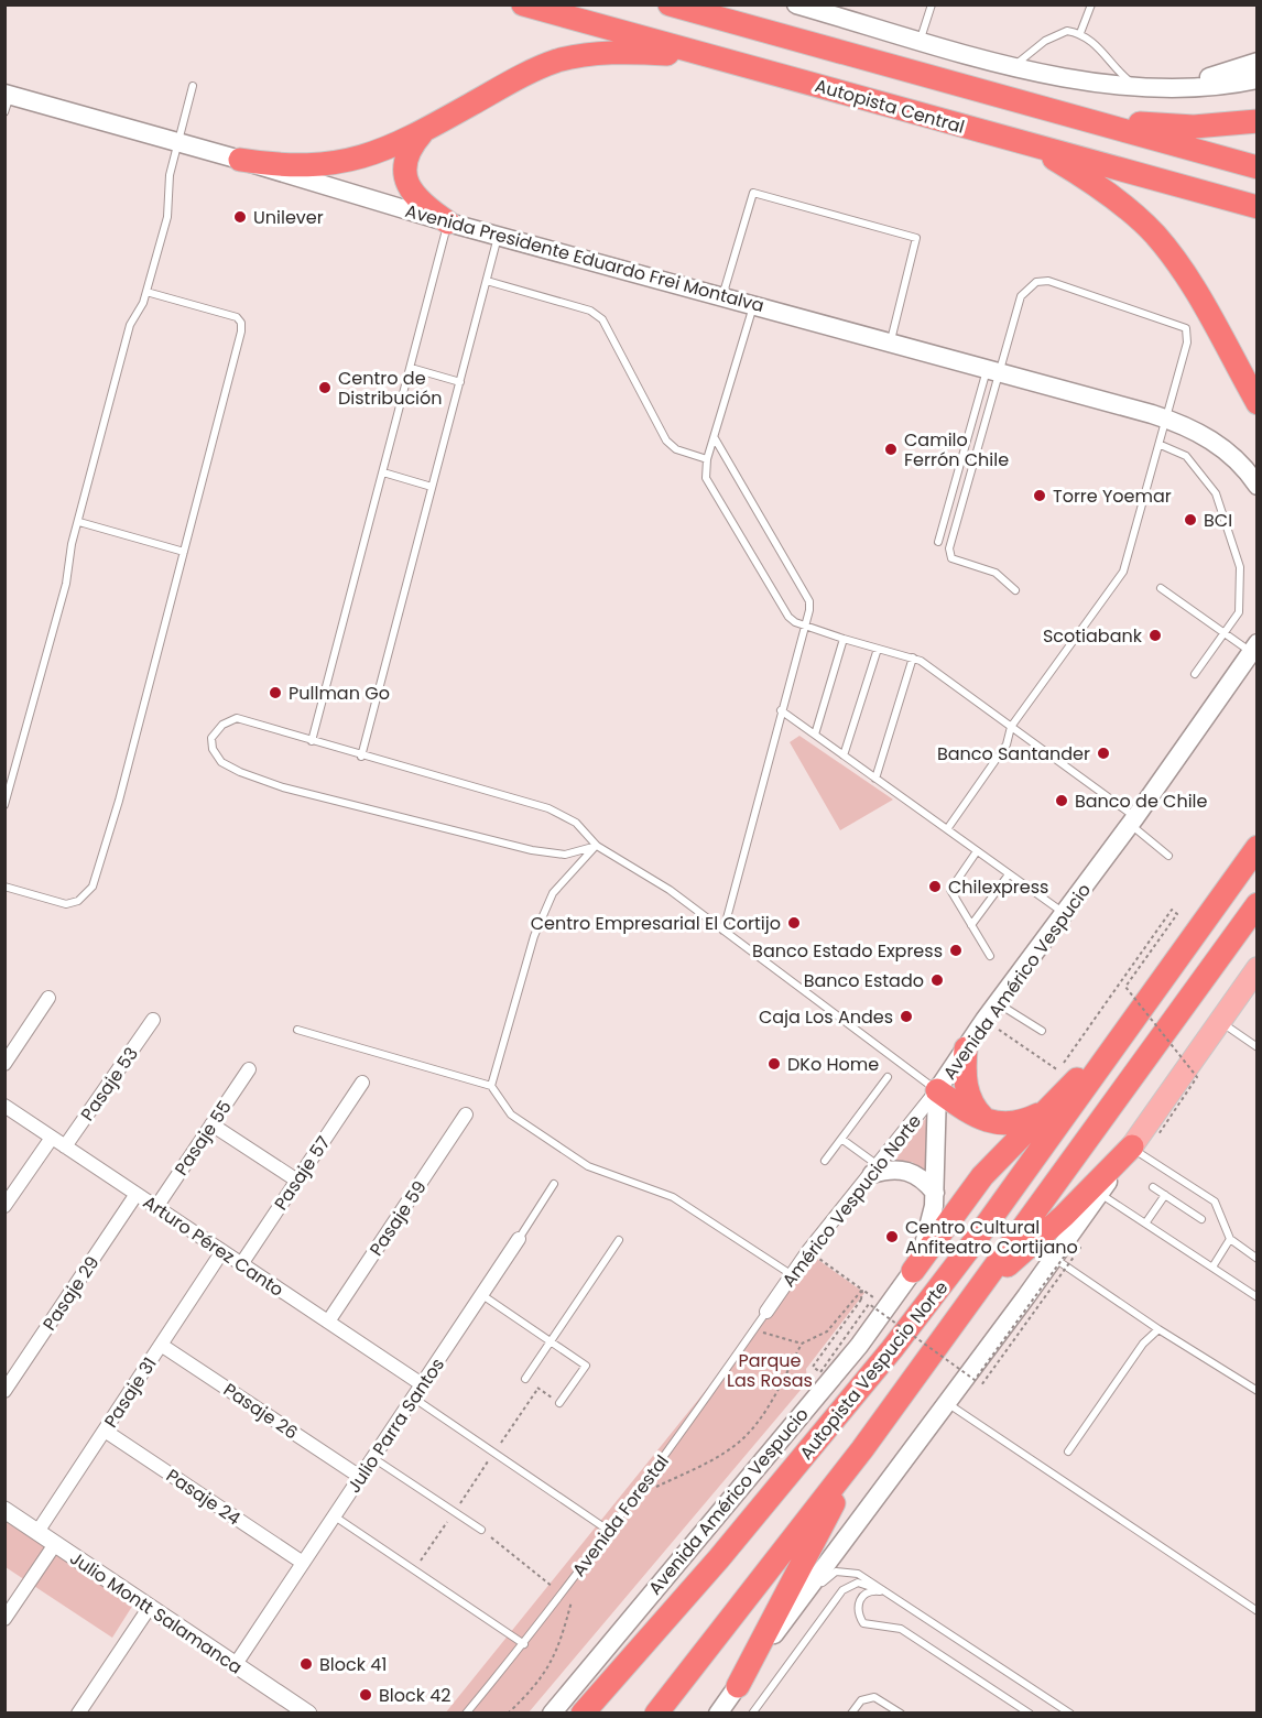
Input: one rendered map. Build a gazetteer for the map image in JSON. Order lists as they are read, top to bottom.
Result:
{
  "streets": {
    "highway": ["Autopista Central", "Autopista Vespucio Norte"],
    "main road": ["Avenida Presidente Eduardo Frei Montalva", "Avenida Américo Vespucio"],
    "street": [
      "Pasaje 53",
      "Pasaje 55",
      "Pasaje 57",
      "Américo Vespucio Norte",
      "Pasaje 59",
      "Arturo Pérez Canto",
      "Pasaje 29",
      "Pasaje 31",
      "Pasaje 26",
      "Julio Parra Santos",
      "Pasaje 24",
      "Julio Montt Salamanca"
    ],
    "lane": ["Avenida Forestal"]
  },
  "crossings": [
    ["Avenida Américo Vespucio", "Américo Vespucio Norte"],
    ["Pasaje 53", "Arturo Pérez Canto"],
    ["Pasaje 55", "Arturo Pérez Canto"],
    ["Pasaje 57", "Arturo Pérez Canto"],
    ["Américo Vespucio Norte", "Avenida Forestal"],
    ["Pasaje 59", "Arturo Pérez Canto"],
    ["Arturo Pérez Canto", "Pasaje 29"],
    ["Arturo Pérez Canto", "Pasaje 31"],
    ["Arturo Pérez Canto", "Julio Parra Santos"],
    ["Pasaje 31", "Pasaje 26"],
    ["Pasaje 31", "Pasaje 24"],
    ["Pasaje 31", "Julio Montt Salamanca"],
    ["Pasaje 26", "Julio Parra Santos"],
    ["Julio Parra Santos", "Pasaje 24"],
    ["Julio Parra Santos", "Julio Montt Salamanca"]
  ],
  "parks": ["Parque Las Rosas"],
  "places": [
    "Unilever",
    "Centro de Distribución",
    "Camilo Ferrón Chile",
    "Torre Yoemar",
    "BCI",
    "Scotiabank",
    "Pullman Go",
    "Banco Santander",
    "Banco de Chile",
    "Chilexpress",
    "Centro Empresarial El Cortijo",
    "Banco Estado Express",
    "Banco Estado",
    "Caja Los Andes",
    "DKo Home",
    "Centro Cultural Anfiteatro Cortijano",
    "Block 41",
    "Block 42"
  ]
}
